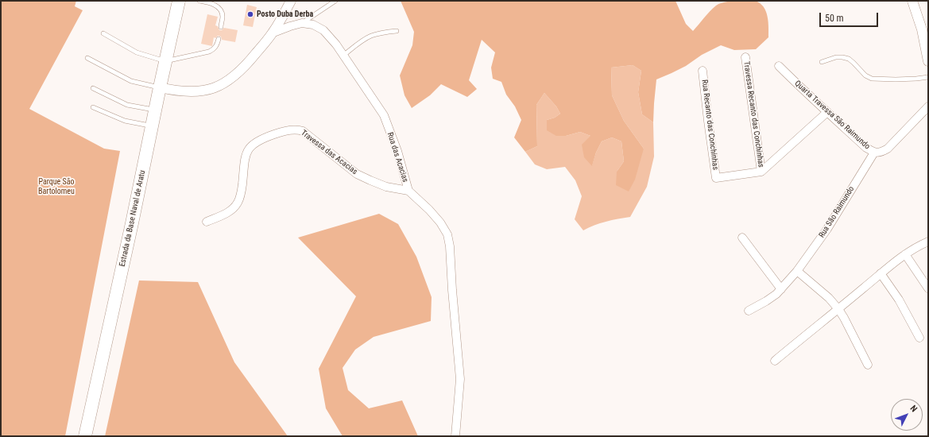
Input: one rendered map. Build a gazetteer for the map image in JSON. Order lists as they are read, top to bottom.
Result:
{
  "streets": {
    "main road": ["Estrada da Base Naval de Aratu"],
    "street": [
      "Travessa Recanto das Conchinhas",
      "Quarta Travessa São Raimundo",
      "Rua Recanto das Conchinhas",
      "Travessa das Acacias",
      "Rua das Acacias",
      "Rua São Raimundo"
    ]
  },
  "crossings": [
    ["Travessa Recanto das Conchinhas", "Rua Recanto das Conchinhas"],
    ["Quarta Travessa São Raimundo", "Rua São Raimundo"],
    ["Travessa das Acacias", "Rua das Acacias"]
  ],
  "parks": ["Parque São Bartolomeu"],
  "places": ["Posto Duba Derba"],
  "scale_bar": "50 m",
  "north": "top right"
}
